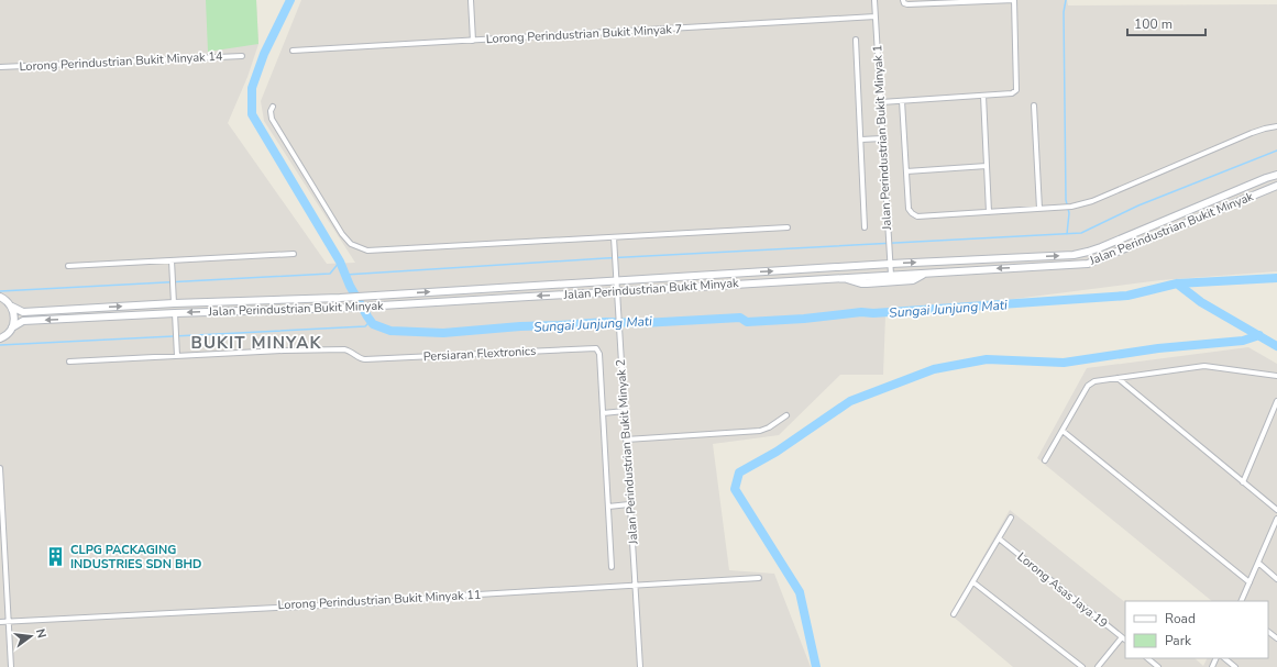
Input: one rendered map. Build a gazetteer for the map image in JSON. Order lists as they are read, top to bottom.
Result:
{
  "streets": {
    "main road": ["Jalan Perindustrian Bukit Minyak"],
    "street": [
      "Lorong Perindustrian Bukit Minyak 7",
      "Lorong Perindustrian Bukit Minyak 14",
      "Jalan Perindustrian Bukit Minyak 1",
      "Persiaran Flextronics",
      "Jalan Perindustrian Bukit Minyak 2",
      "Lorong Asas Jaya 19",
      "Lorong Perindustrian Bukit Minyak 11"
    ]
  },
  "crossings": [
    ["Lorong Perindustrian Bukit Minyak 7", "Jalan Perindustrian Bukit Minyak 1"],
    ["Jalan Perindustrian Bukit Minyak 1", "Jalan Perindustrian Bukit Minyak"],
    ["Jalan Perindustrian Bukit Minyak", "Jalan Perindustrian Bukit Minyak 2"],
    ["Jalan Perindustrian Bukit Minyak 2", "Lorong Perindustrian Bukit Minyak 11"]
  ],
  "districts": ["BUKIT MINYAK"],
  "water": ["Sungai Junjung Mati"],
  "places": {
    "building": ["CLPG PACKAGING INDUSTRIES SDN BHD"]
  },
  "legend": ["Road", "Park"],
  "scale_bar": "100 m",
  "north": "right"
}
